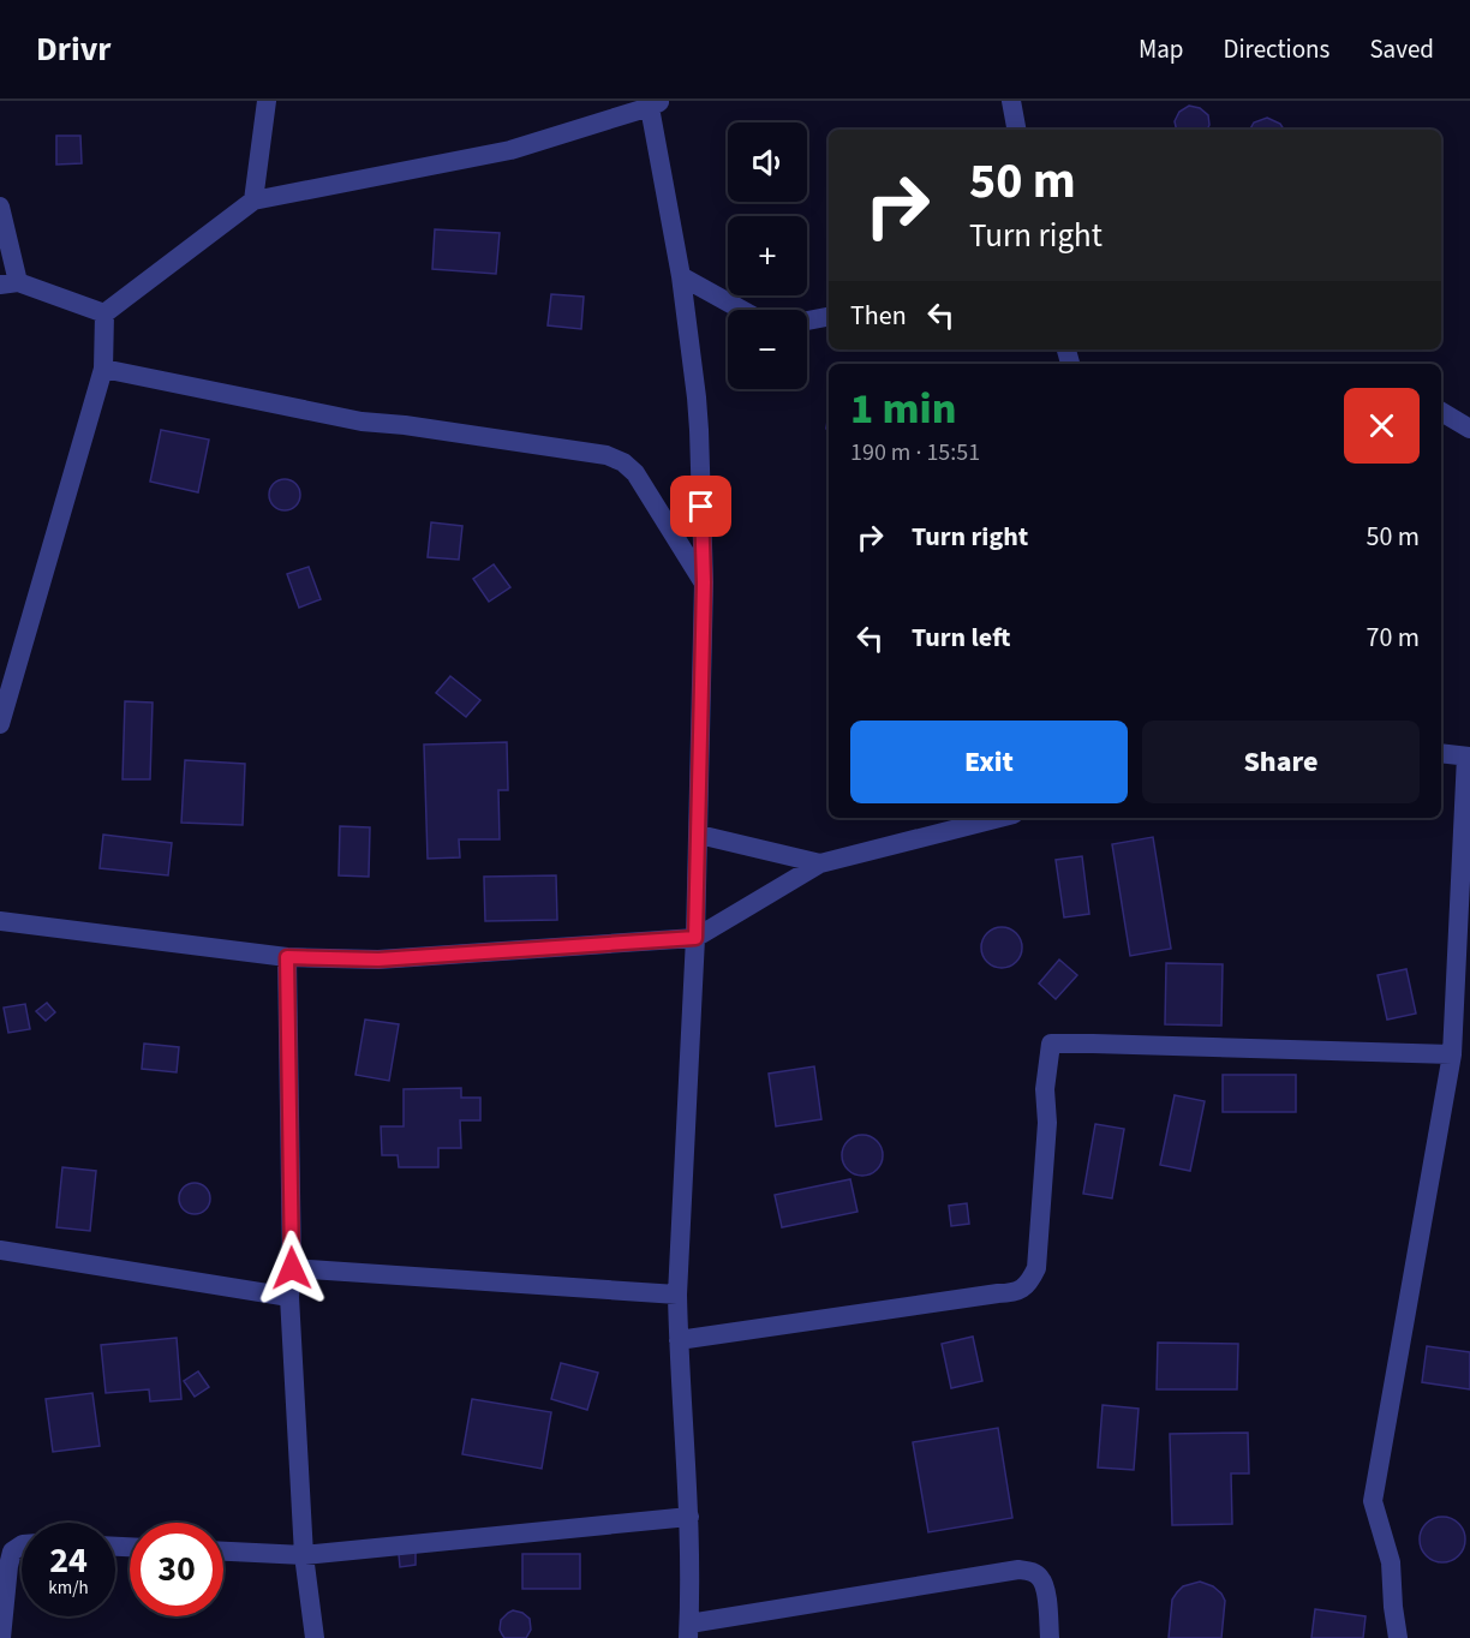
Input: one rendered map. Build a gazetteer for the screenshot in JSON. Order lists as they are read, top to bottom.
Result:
{
  "page": {
    "header": "Drivr",
    "nav": ["Map", "Directions", "Saved"],
    "map_buttons": ["+", "−"],
    "turn": ["50 m", "Turn right"],
    "then": "Then",
    "heading": ["1 min", "190 m · 15:51"],
    "list": [
      {
        "name": "Turn right",
        "value": "50 m"
      },
      {
        "name": "Turn left",
        "value": "70 m"
      }
    ],
    "buttons": ["Exit", "Share"],
    "speed": "24 km/h",
    "limit": "30"
  }
}
